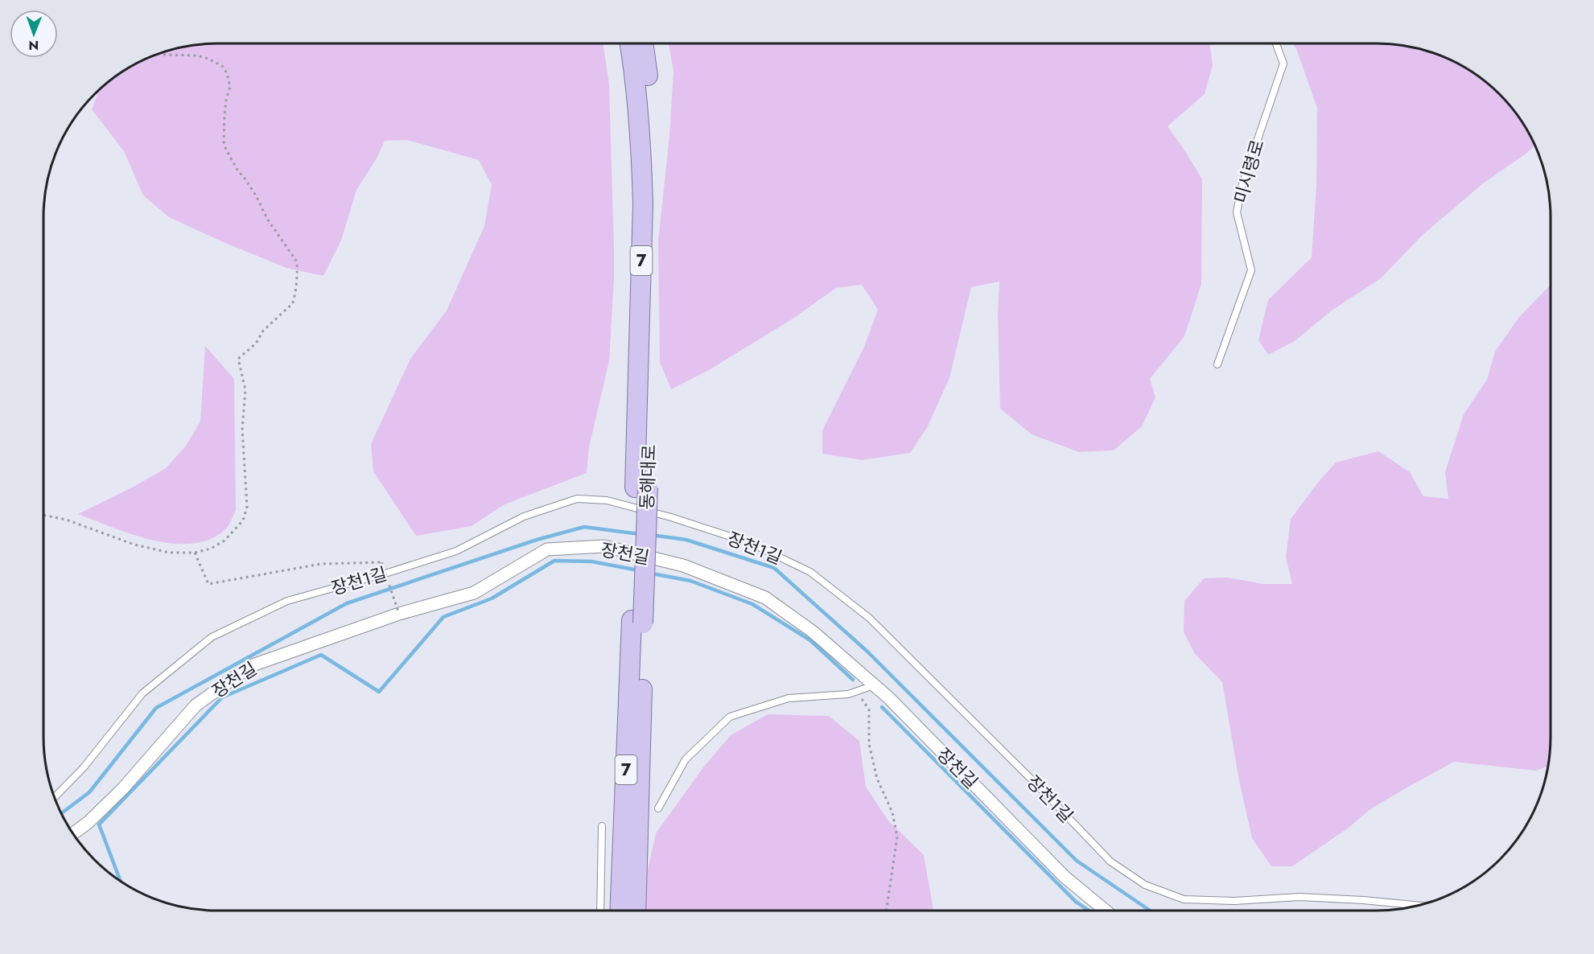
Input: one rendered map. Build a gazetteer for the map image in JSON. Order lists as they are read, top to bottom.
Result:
{
  "streets": {
    "main road": ["7", "동해대로"],
    "street": ["장천길"],
    "lane": ["미시령로", "장천1길"]
  },
  "crossings": [
    ["7", "동해대로"]
  ],
  "north": "bottom"
}
